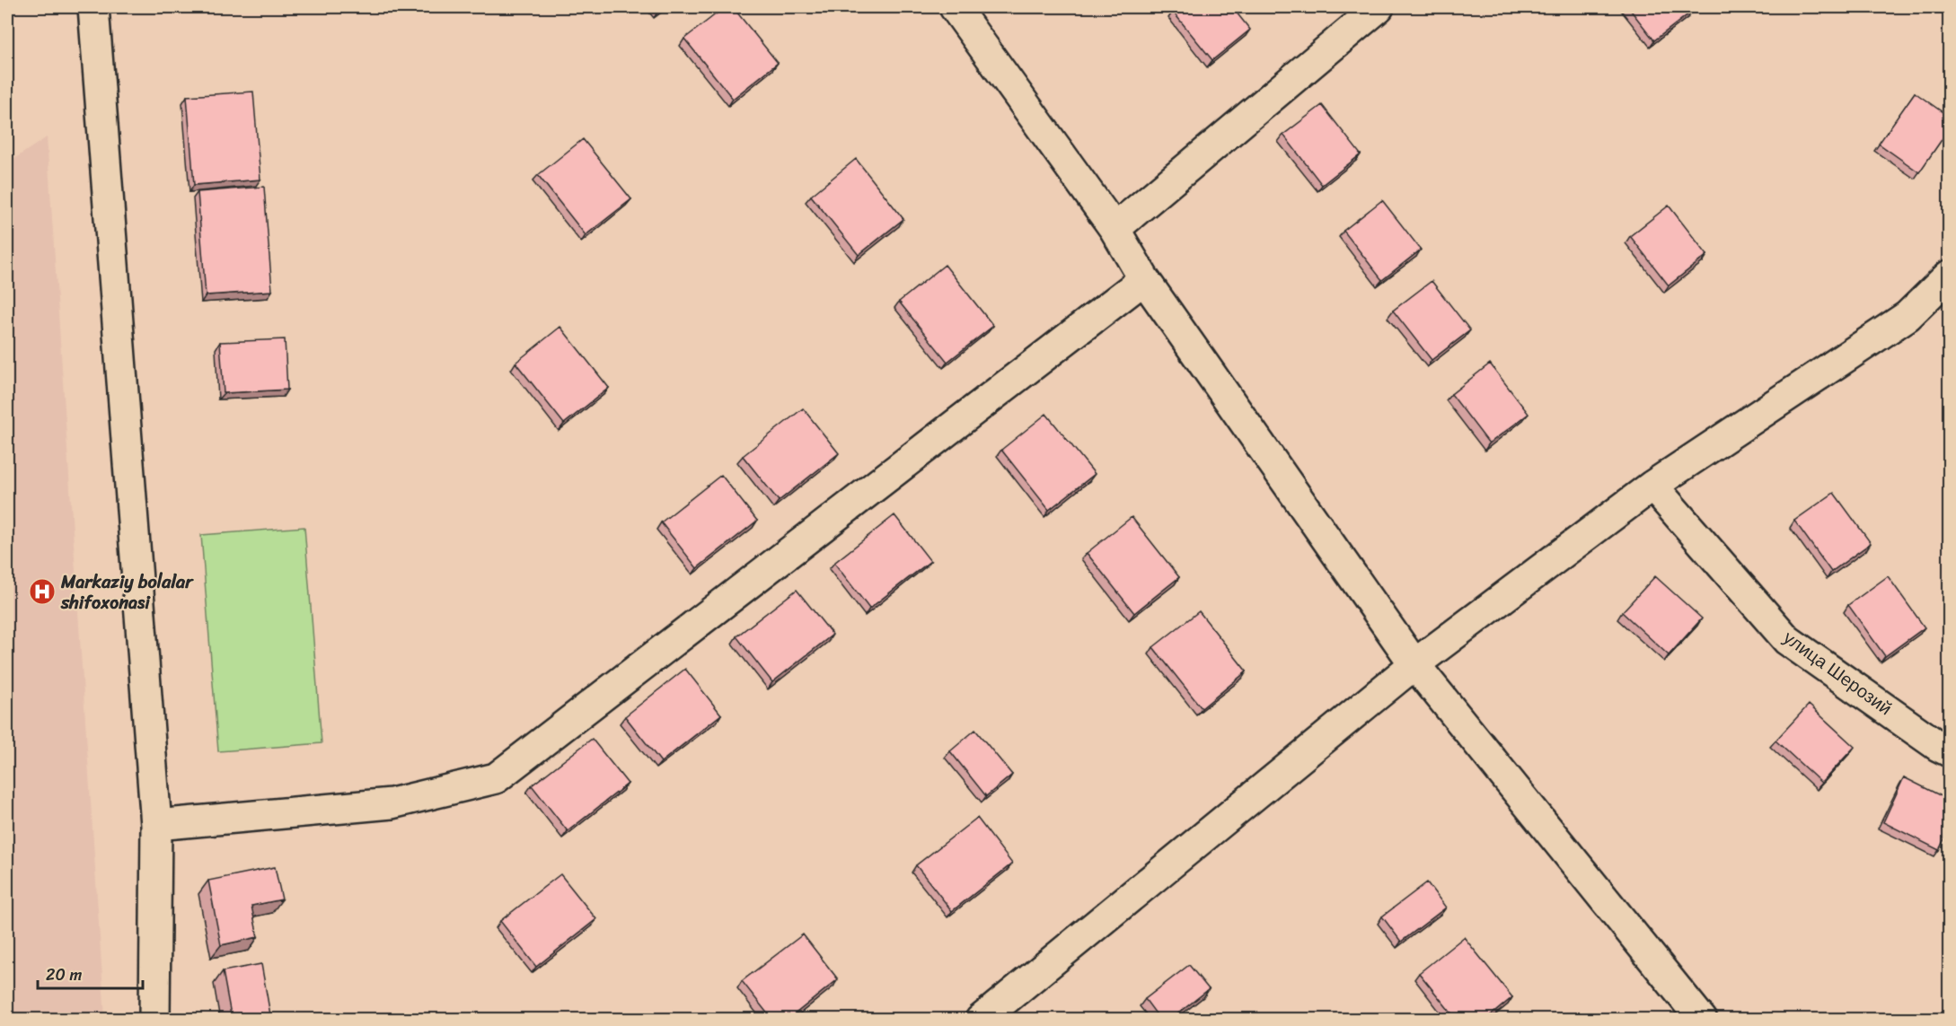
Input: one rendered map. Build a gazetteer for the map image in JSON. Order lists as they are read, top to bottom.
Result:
{
  "streets": {
    "street": ["улица Шерозий"]
  },
  "places": {
    "hospital": ["Markaziy bolalar shifoxonasi"]
  },
  "scale_bar": "20 m"
}
